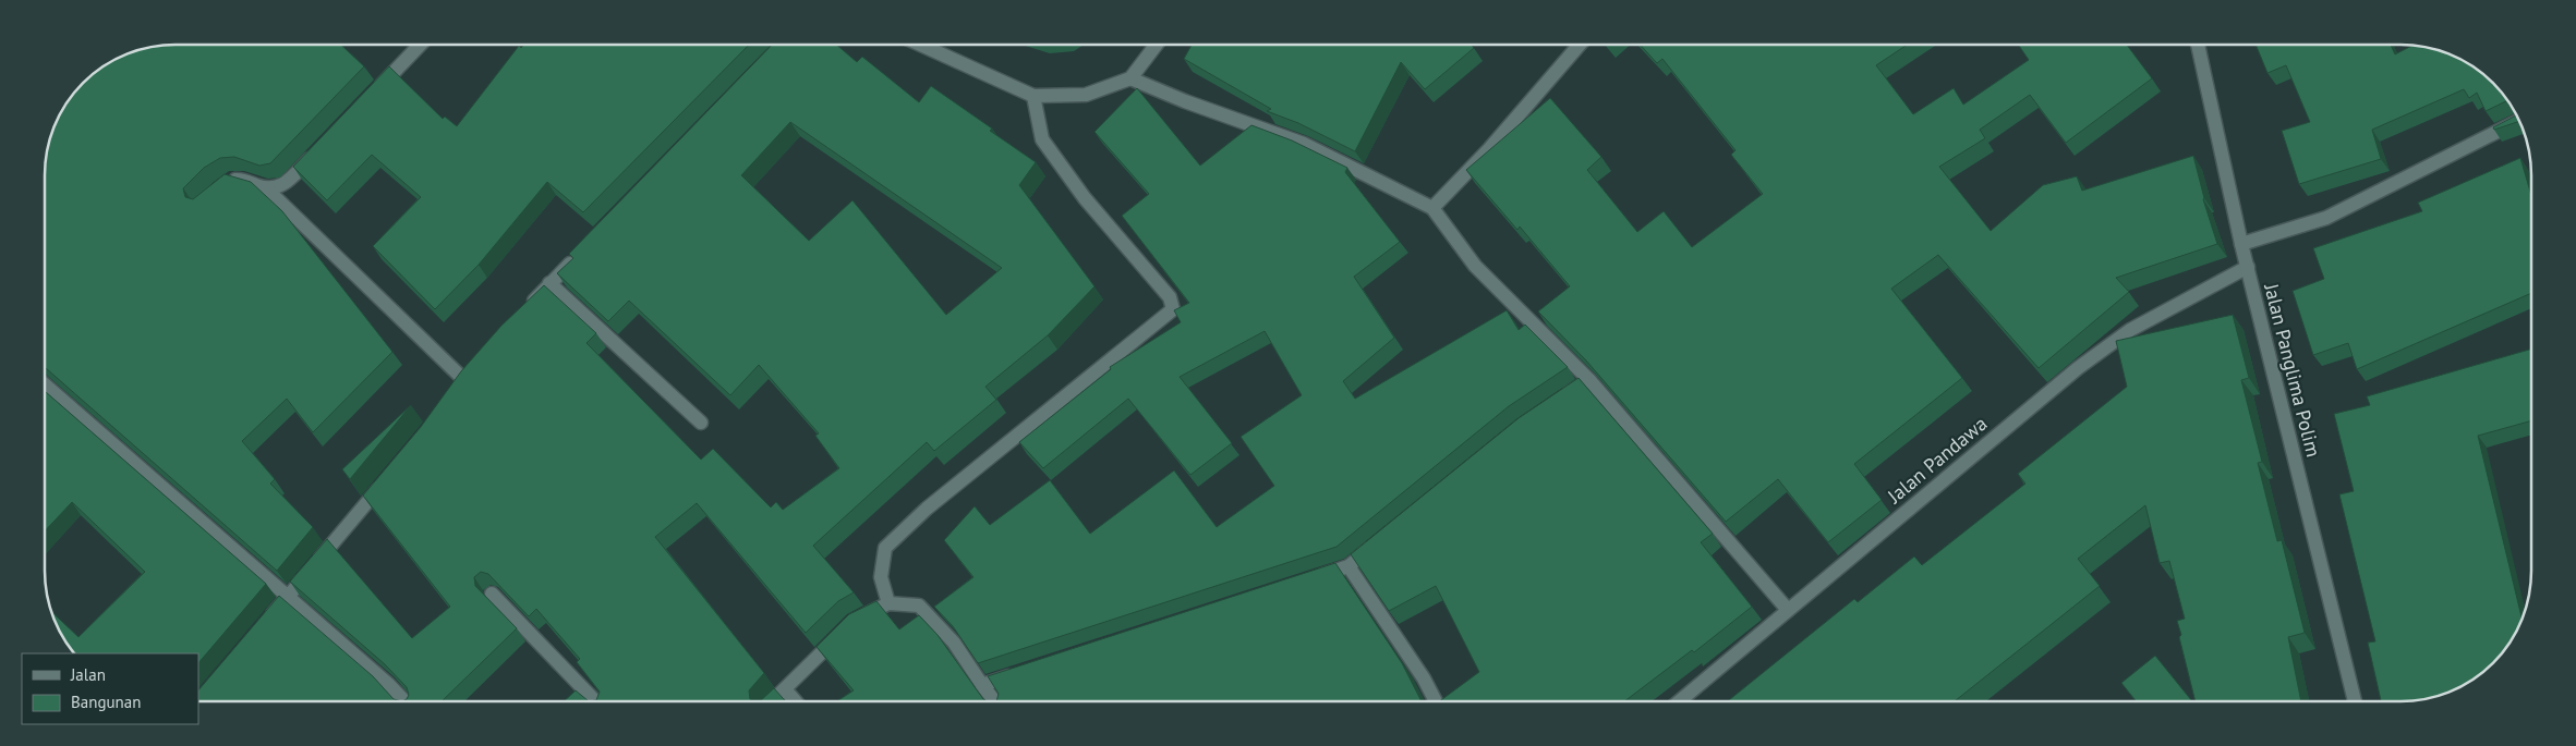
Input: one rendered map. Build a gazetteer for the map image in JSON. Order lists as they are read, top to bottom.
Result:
{
  "streets": {
    "street": ["Jalan Panglima Polim", "Jalan Pandawa"]
  },
  "crossings": [
    ["Jalan Panglima Polim", "Jalan Pandawa"]
  ],
  "legend": ["Jalan", "Bangunan"]
}
